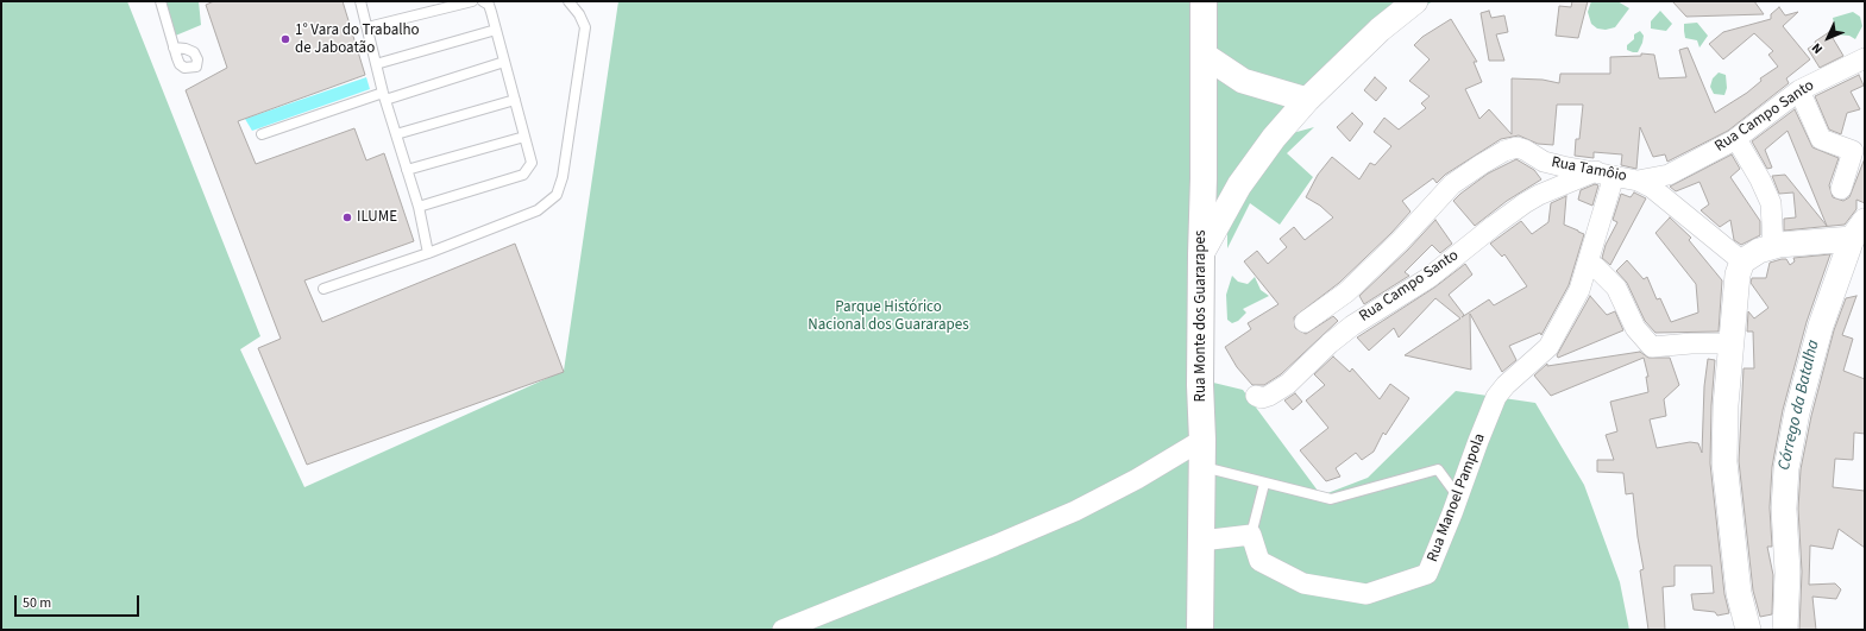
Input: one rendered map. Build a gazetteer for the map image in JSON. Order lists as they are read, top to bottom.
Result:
{
  "streets": {
    "main road": ["Rua Monte dos Guararapes"],
    "street": ["Rua Campo Santo", "Rua Tamôio", "Rua Manoel Pampola"]
  },
  "crossings": [
    ["Rua Campo Santo", "Rua Tamôio"]
  ],
  "water": ["Córrego da Batalha"],
  "parks": ["Parque Histórico Nacional dos Guararapes"],
  "places": ["1° Vara do Trabalho de Jaboatão", "ILUME"],
  "scale_bar": "50 m",
  "north": "bottom left"
}
